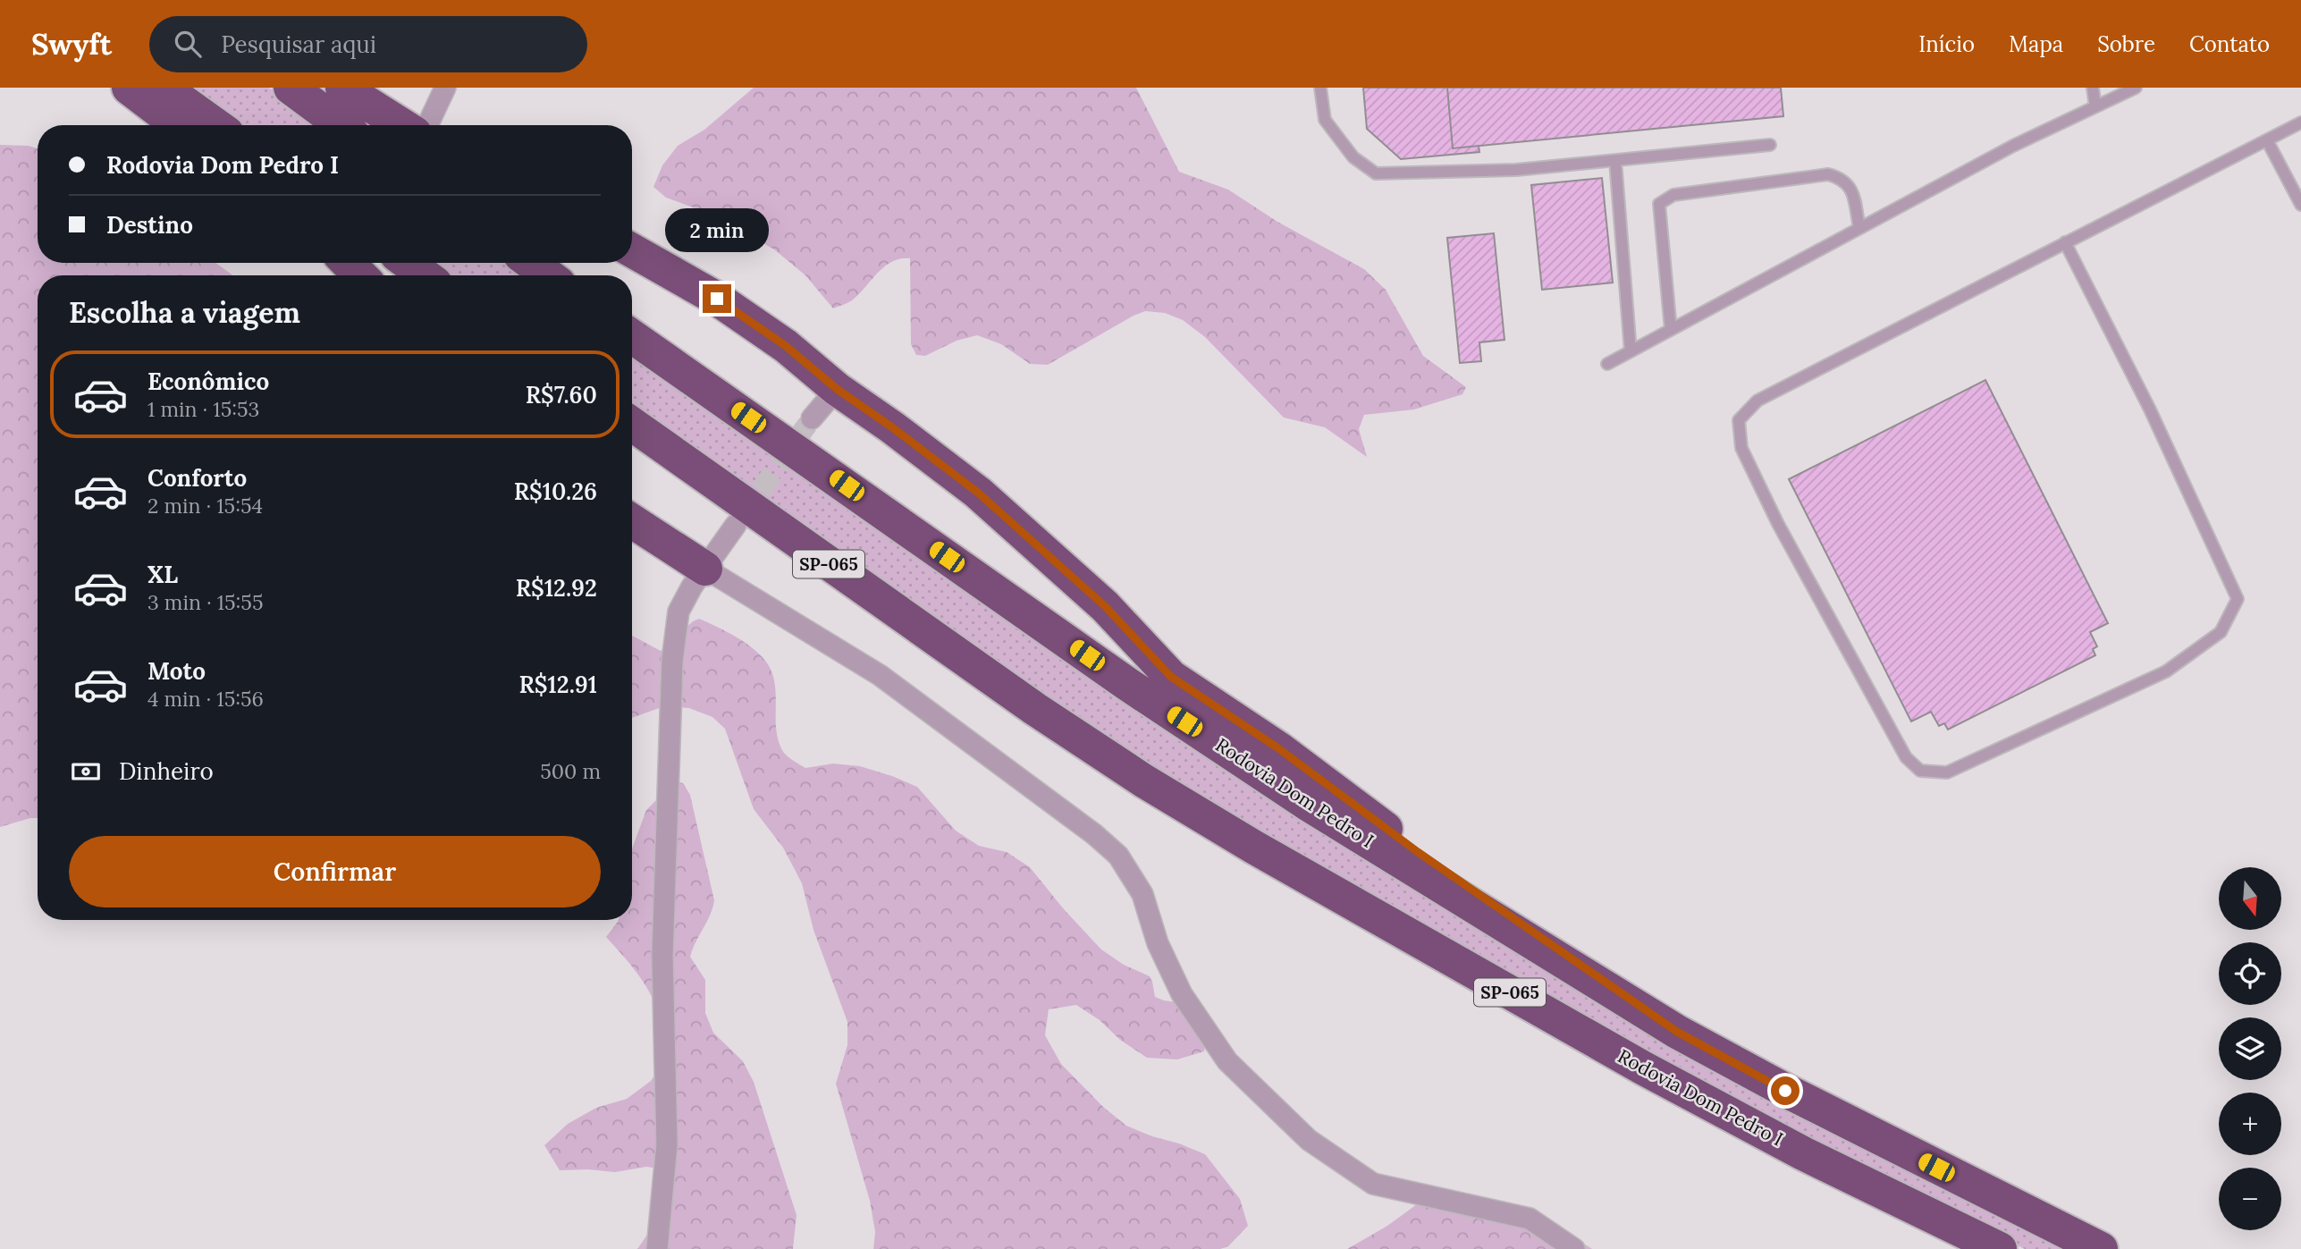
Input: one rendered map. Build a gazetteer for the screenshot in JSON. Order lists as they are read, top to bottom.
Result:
{
  "streets": {
    "highway": ["SP-065", "Rodovia Dom Pedro I"]
  },
  "north": "bottom",
  "page": {
    "header": "Swyft",
    "search": "Pesquisar aqui",
    "nav": [
      "Início",
      "Mapa",
      "Sobre",
      "Contato"
    ],
    "banner": ["Rodovia Dom Pedro I", "Destino"],
    "bubble": "2 min",
    "heading": "Escolha a viagem",
    "list": [
      {
        "name": "Econômico",
        "note": "1 min · 15:53",
        "value": "R$7.60"
      },
      {
        "name": "Conforto",
        "note": "2 min · 15:54",
        "value": "R$10.26"
      },
      {
        "name": "XL",
        "note": "3 min · 15:55",
        "value": "R$12.92"
      },
      {
        "name": "Moto",
        "note": "4 min · 15:56",
        "value": "R$12.91"
      }
    ],
    "pay": ["Dinheiro", "500 m"],
    "buttons": "Confirmar",
    "map_buttons": ["+", "−"]
  }
}
